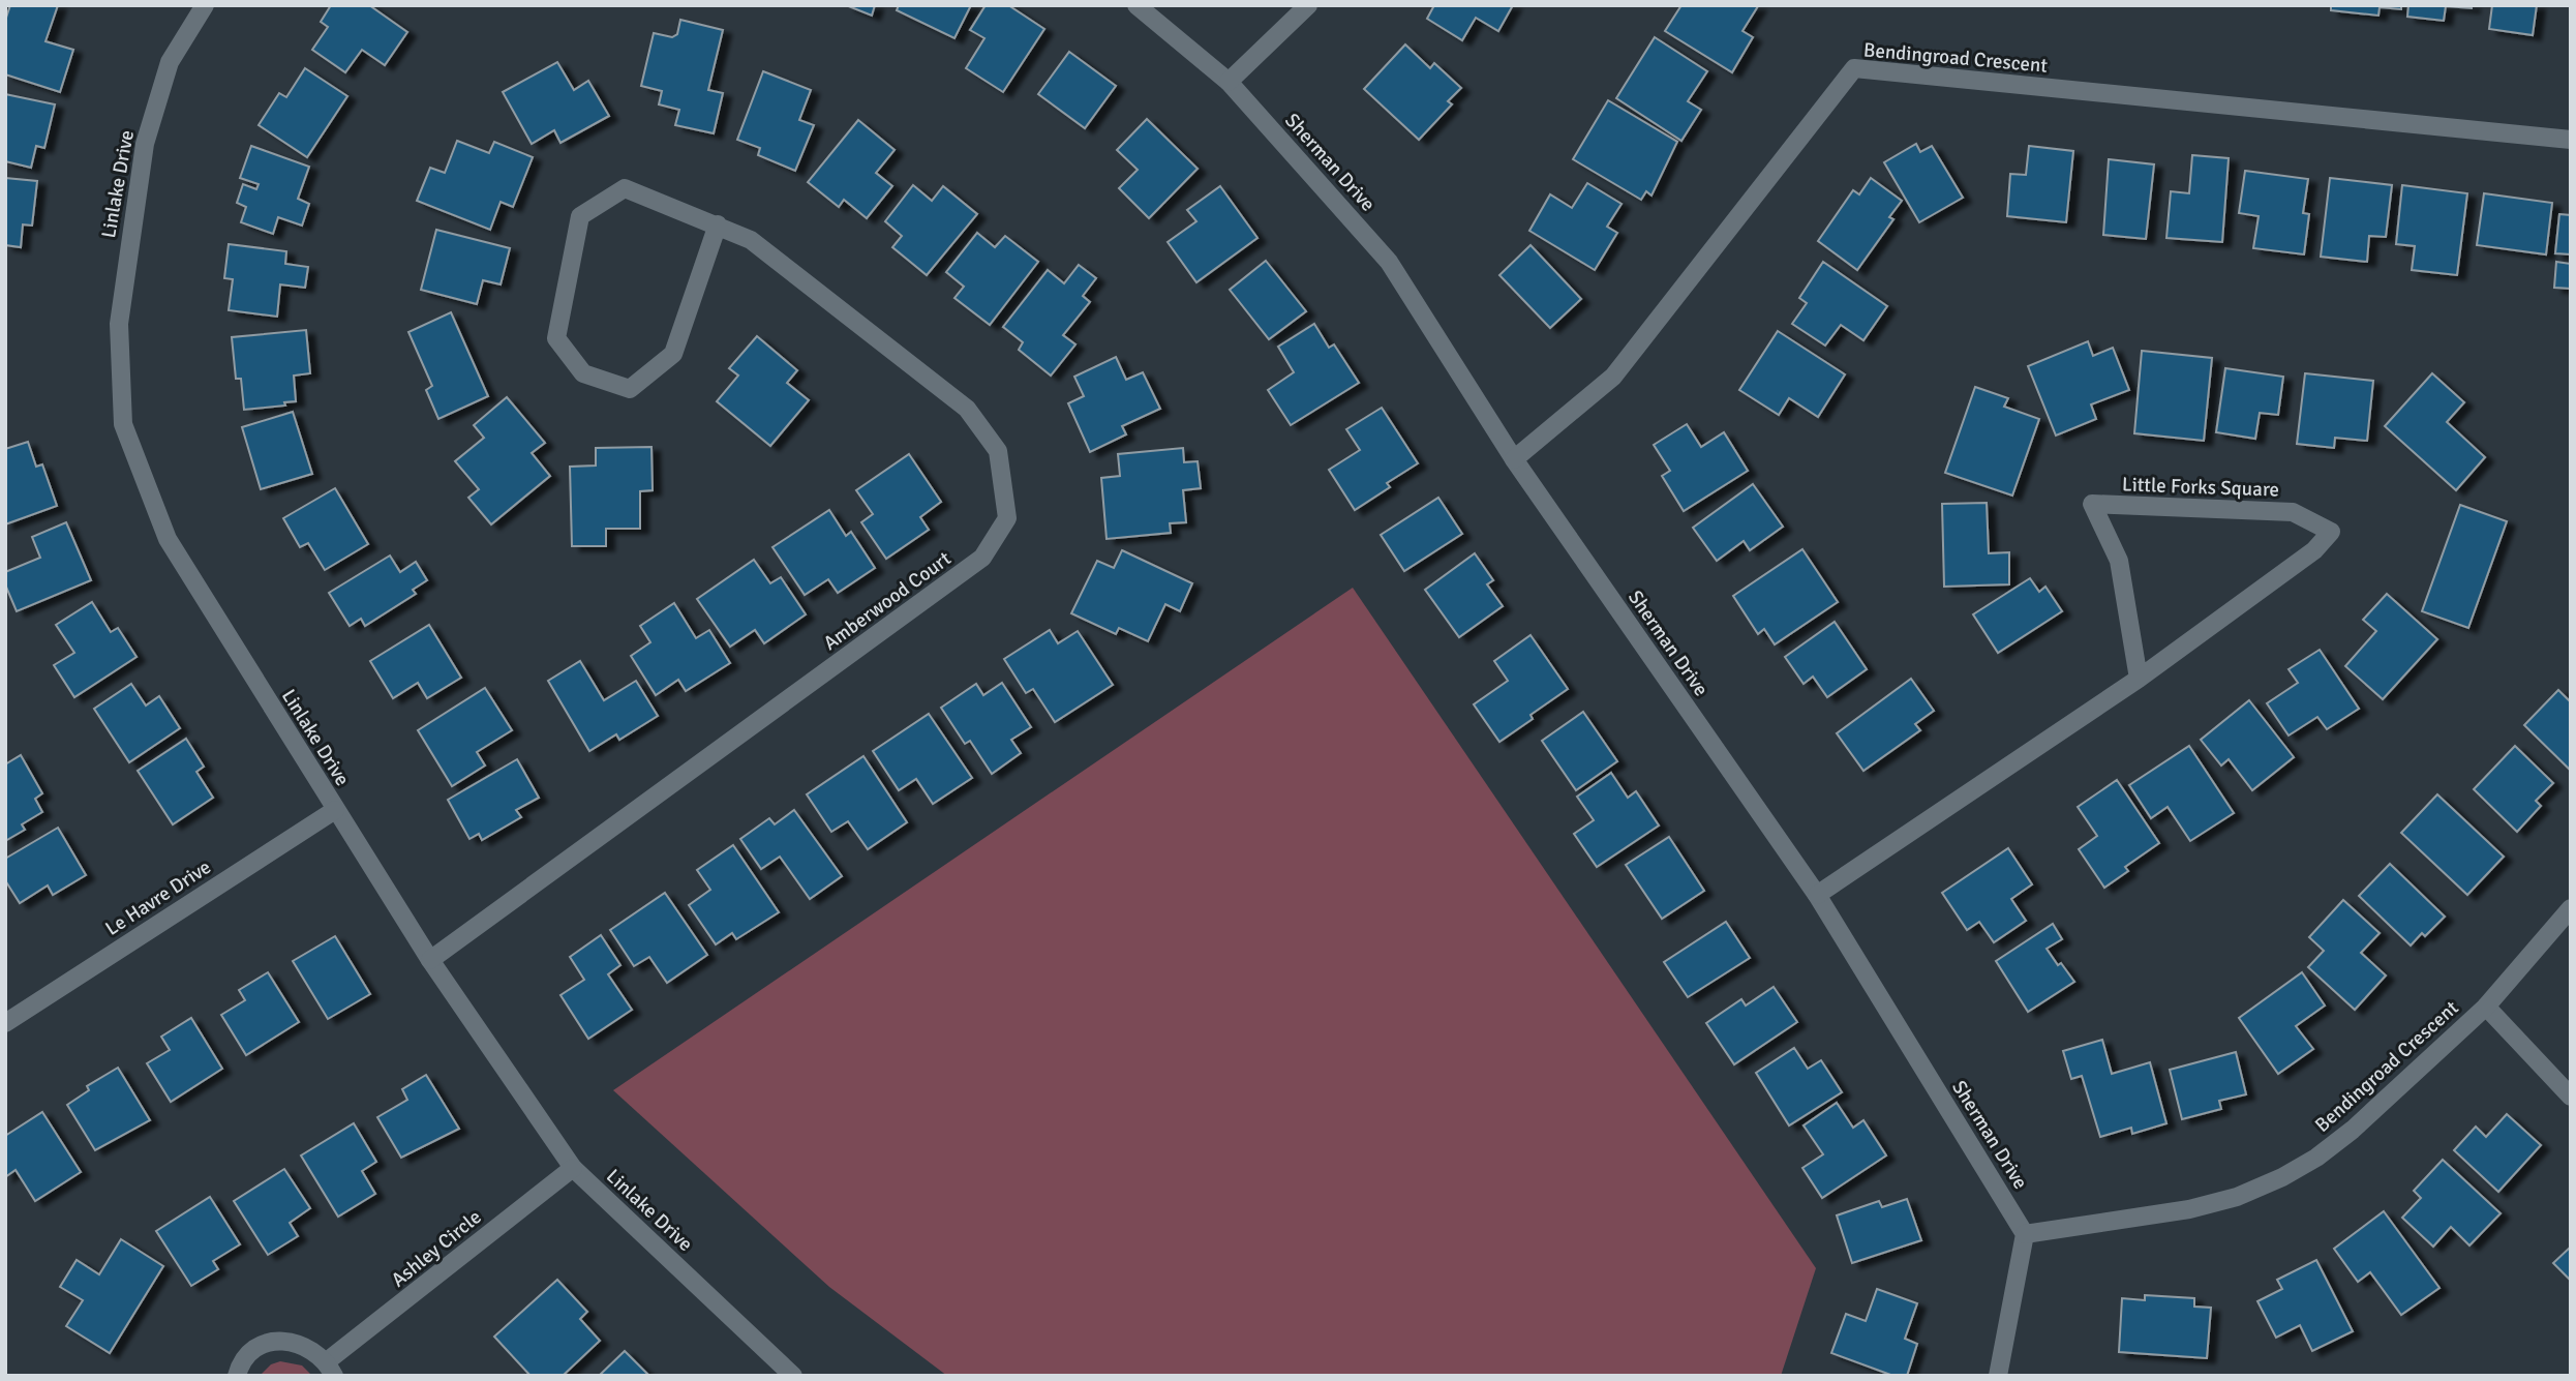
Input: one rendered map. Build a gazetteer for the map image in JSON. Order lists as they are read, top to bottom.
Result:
{
  "streets": {
    "street": [
      "Bendingroad Crescent",
      "Sherman Drive",
      "Linlake Drive",
      "Little Forks Square",
      "Amberwood Court",
      "Le Havre Drive",
      "Ashley Circle"
    ]
  },
  "crossings": [
    ["Bendingroad Crescent", "Sherman Drive"],
    ["Sherman Drive", "Little Forks Square"],
    ["Linlake Drive", "Amberwood Court"],
    ["Linlake Drive", "Le Havre Drive"],
    ["Linlake Drive", "Ashley Circle"]
  ]
}
